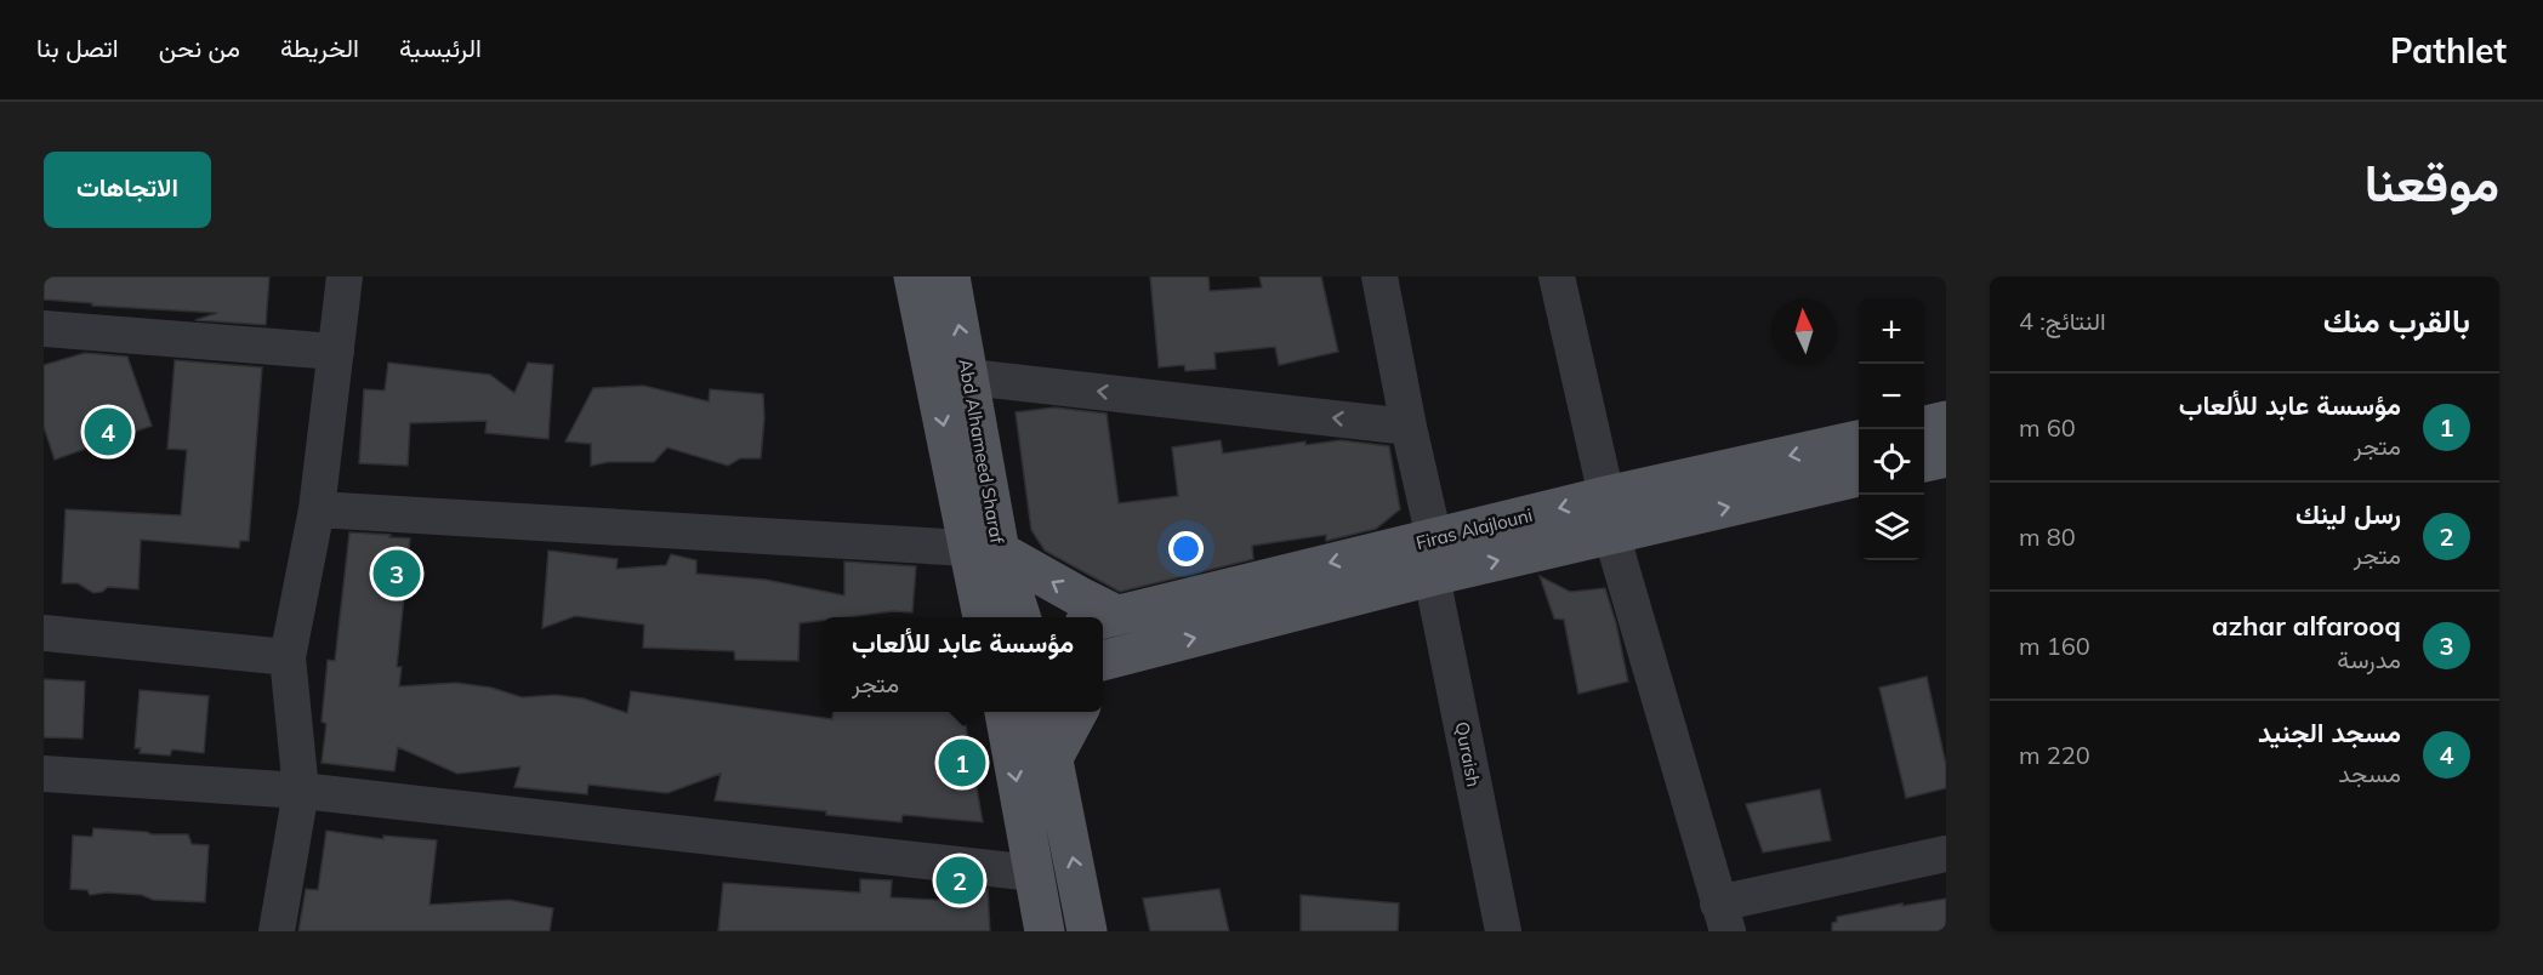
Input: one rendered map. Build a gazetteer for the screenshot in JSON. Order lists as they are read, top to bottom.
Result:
{
  "streets": {
    "main road": ["Abd Alhameed Sharaf", "Firas Alajlouni"],
    "street": ["Quraish"]
  },
  "crossings": [
    ["Firas Alajlouni", "Quraish"]
  ],
  "north": "top",
  "page": {
    "header": "Pathlet",
    "nav": [
      "الرئيسية",
      "الخريطة",
      "من نحن",
      "اتصل بنا"
    ],
    "title": "موقعنا",
    "buttons": "الاتجاهات",
    "heading": ["بالقرب منك", "النتائج: 4"],
    "map_buttons": ["+", "−"],
    "list": [
      {
        "mark": "1",
        "name": "مؤسسة عابد للألعاب",
        "note": "متجر",
        "value": "60 m"
      },
      {
        "mark": "2",
        "name": "رسل لينك",
        "note": "متجر",
        "value": "80 m"
      },
      {
        "mark": "3",
        "name": "azhar alfarooq",
        "note": "مدرسة",
        "value": "160 m"
      },
      {
        "mark": "4",
        "name": "مسجد الجنيد",
        "note": "مسجد",
        "value": "220 m"
      }
    ],
    "pins": [
      "4",
      "3",
      "1",
      "2"
    ],
    "popup": ["مؤسسة عابد للألعاب", "متجر"]
  }
}
